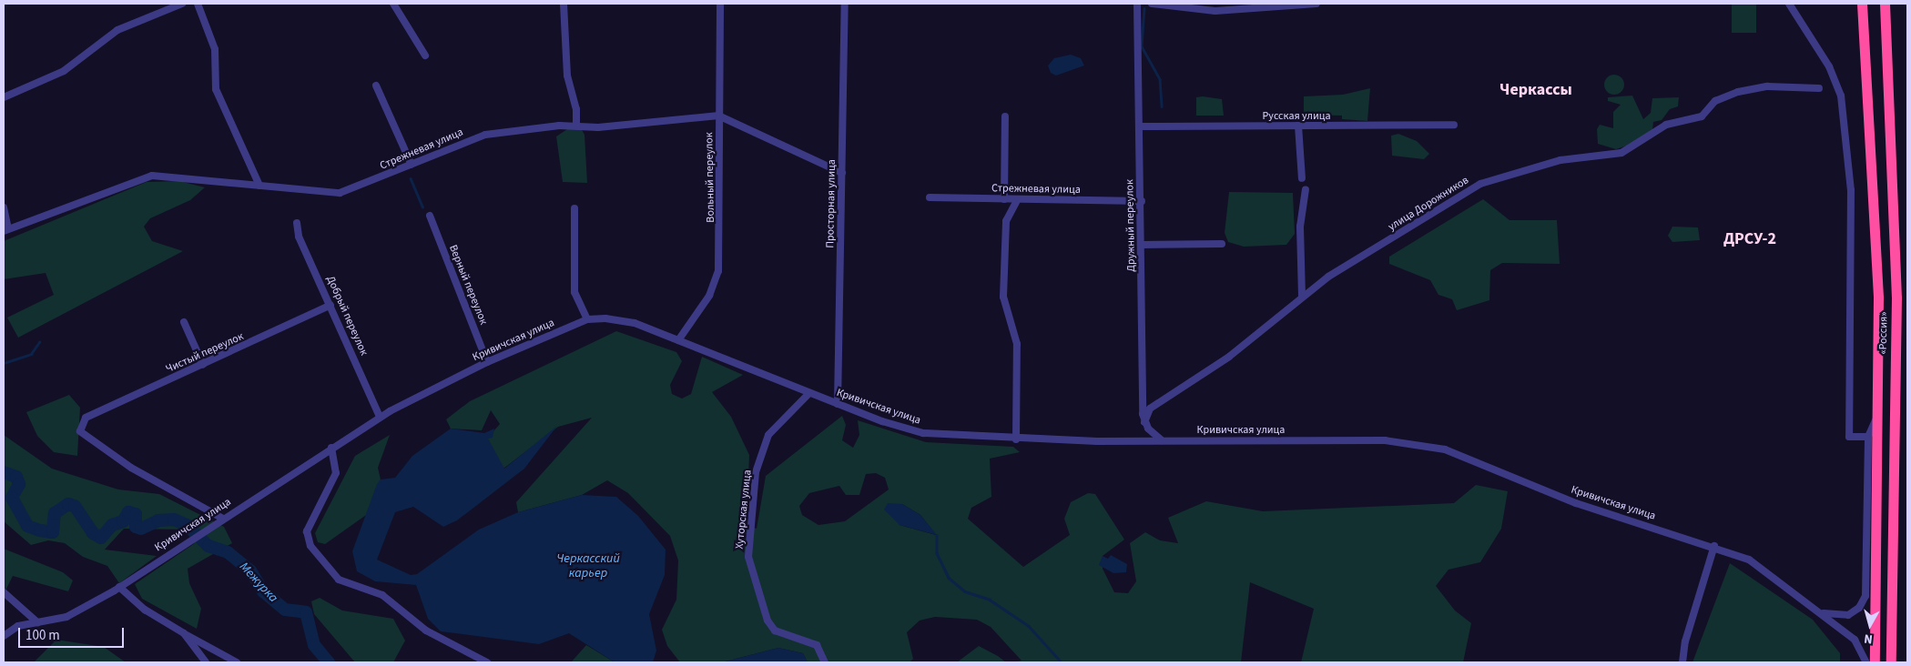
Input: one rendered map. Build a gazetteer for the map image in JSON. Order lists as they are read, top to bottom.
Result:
{
  "streets": {
    "highway": ["«Россия»"],
    "street": [
      "Русская улица",
      "Стрежневая улица",
      "Вольный переулок",
      "Просторная улица",
      "улица Дорожников",
      "Дружный переулок",
      "Верный переулок",
      "Добрый переулок",
      "Кривичская улица",
      "Чистый переулок",
      "Хуторская улица"
    ]
  },
  "crossings": [
    ["Русская улица", "Дружный переулок"],
    ["Стрежневая улица", "Вольный переулок"],
    ["Стрежневая улица", "Просторная улица"],
    ["Стрежневая улица", "Дружный переулок"],
    ["Вольный переулок", "Кривичская улица"],
    ["Просторная улица", "Кривичская улица"],
    ["улица Дорожников", "Дружный переулок"],
    ["Верный переулок", "Кривичская улица"],
    ["Добрый переулок", "Кривичская улица"],
    ["Добрый переулок", "Чистый переулок"],
    ["Кривичская улица", "Чистый переулок"],
    ["Кривичская улица", "Хуторская улица"]
  ],
  "districts": ["Черкассы", "ДРСУ-2"],
  "water": ["Черкасский карьер", "Межурка"],
  "scale_bar": "100 m",
  "north": "bottom"
}
